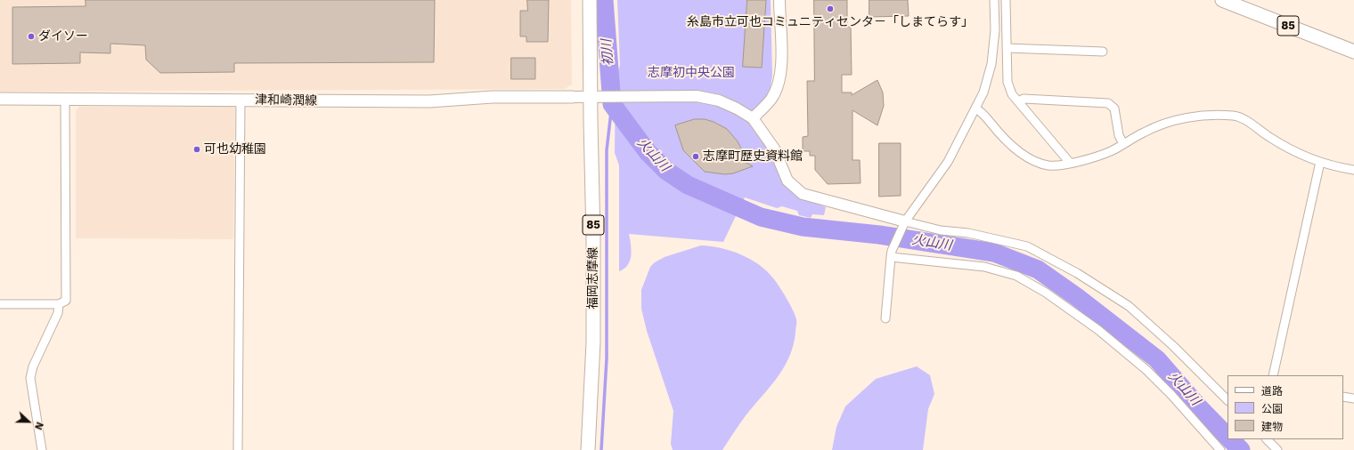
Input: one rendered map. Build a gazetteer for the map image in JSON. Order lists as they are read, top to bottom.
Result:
{
  "streets": {
    "main road": ["85", "津和崎潤線", "福岡志摩線"]
  },
  "water": ["初川", "火山川"],
  "parks": ["志摩初中央公園"],
  "places": [
    "糸島市立可也コミュニティセンタ－「しまてらす」",
    "ダイソー",
    "可也幼稚園",
    "志摩町歴史資料館"
  ],
  "legend": ["道路", "公園", "建物"],
  "north": "right"
}
